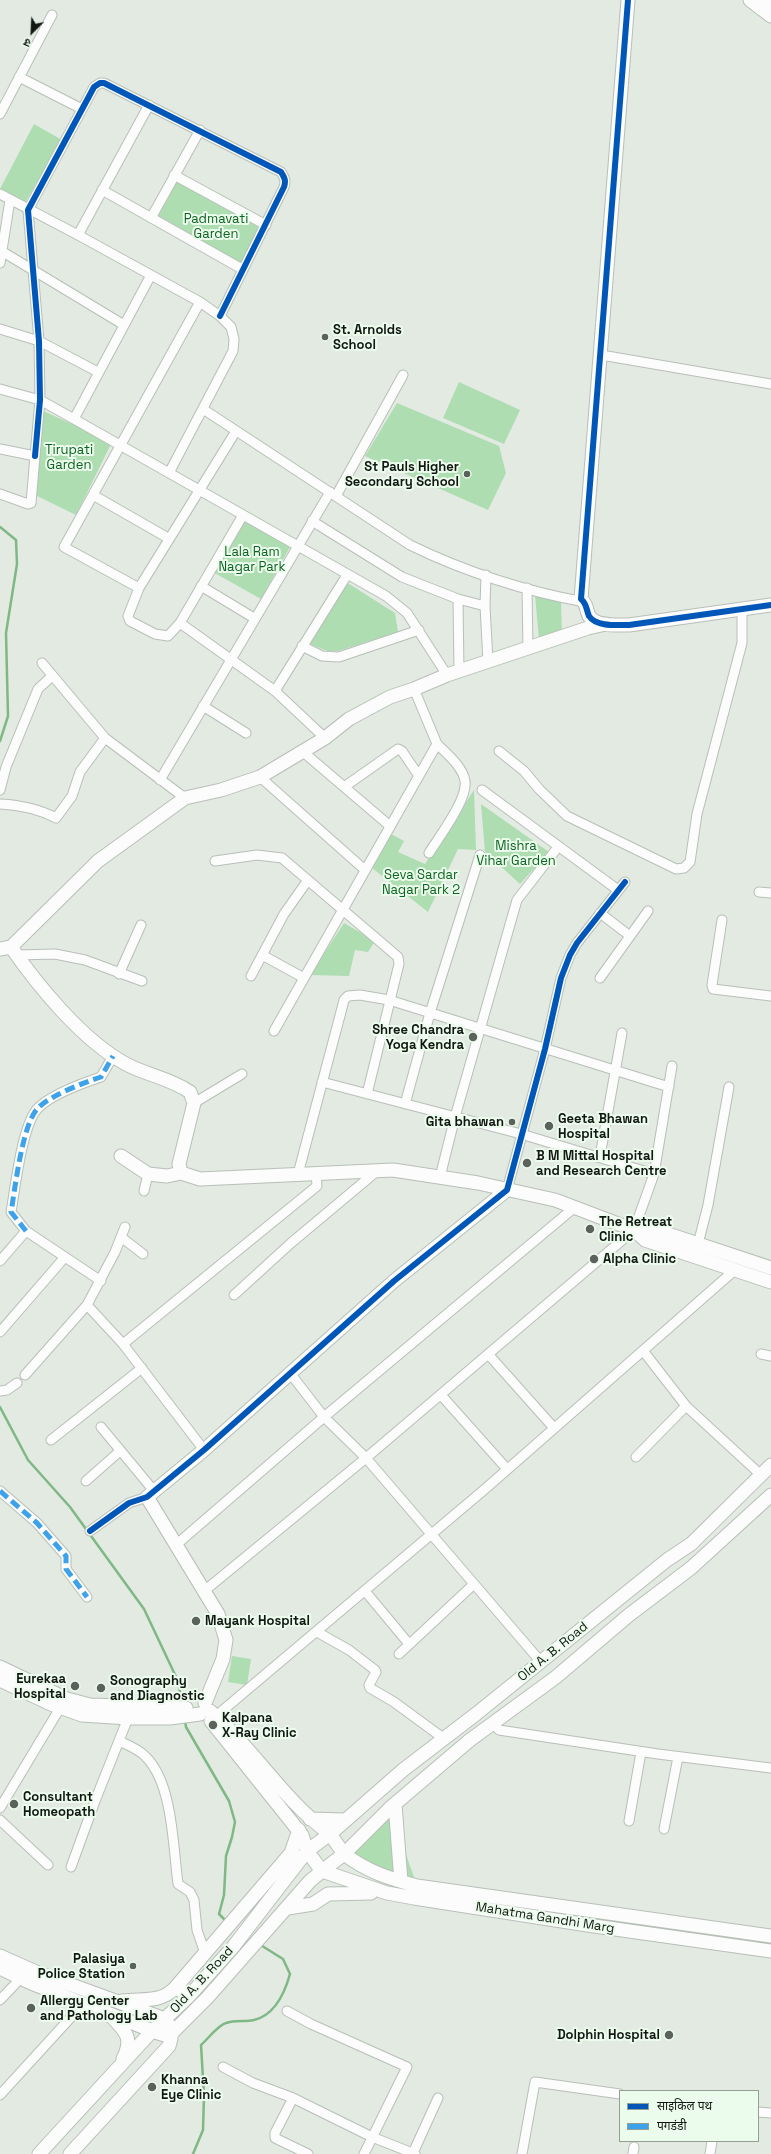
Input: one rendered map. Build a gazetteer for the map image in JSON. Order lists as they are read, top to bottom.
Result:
{
  "streets": {
    "main road": ["Old A. B. Road", "Mahatma Gandhi Marg"]
  },
  "crossings": [
    ["Old A. B. Road", "Mahatma Gandhi Marg"]
  ],
  "parks": [
    "Padmavati Garden",
    "Tirupati Garden",
    "Lala Ram Nagar Park",
    "Mishra Vihar Garden",
    "Seva Sardar Nagar Park 2"
  ],
  "places": [
    "St. Arnolds School",
    "St Pauls Higher Secondary School",
    "Shree Chandra Yoga Kendra",
    "Gita bhawan",
    "Geeta Bhawan Hospital",
    "B M Mittal Hospital and Research Centre",
    "The Retreat Clinic",
    "Alpha Clinic",
    "Mayank Hospital",
    "Eurekaa Hospital",
    "Sonography and Diagnostic",
    "Kalpana X-Ray Clinic",
    "Consultant Homeopath",
    "Palasiya Police Station",
    "Allergy Center and Pathology Lab",
    "Dolphin Hospital",
    "Khanna Eye Clinic"
  ],
  "legend": ["साइकिल पथ", "पगडंडी"],
  "north": "bottom left"
}
